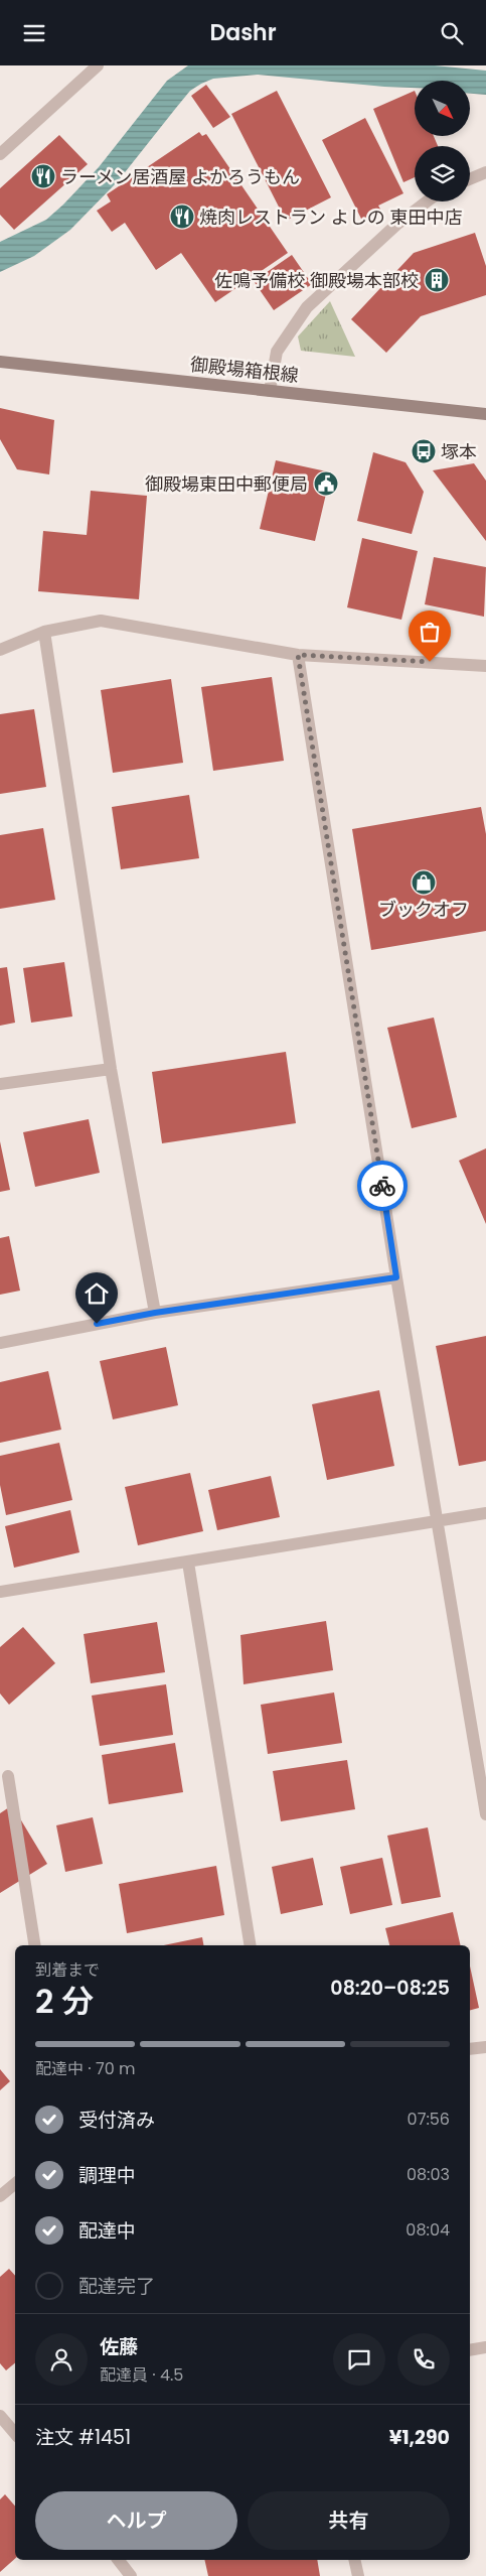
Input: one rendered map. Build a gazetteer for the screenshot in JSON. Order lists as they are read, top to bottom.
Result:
{
  "streets": {
    "main road": ["御殿場箱根線"]
  },
  "places": {
    "restaurant": ["ラーメン居酒屋 よかろうもん", "焼肉レストラン よしの 東田中店"],
    "building": ["佐鳴予備校 御殿場本部校"],
    "bus stop": ["塚本"],
    "public building": ["御殿場東田中郵便局"],
    "shop": ["ブックオフ"]
  },
  "north": "bottom right",
  "page": {
    "header": "Dashr",
    "heading": ["2 分", "到着まで", "08:20–08:25"],
    "panel": [
      "佐藤",
      "配達員 · 4.5",
      "注文 #1451",
      "¥1,290"
    ],
    "bar": "配達中 · 70 m",
    "list": [
      ["受付済み", "07:56"],
      ["調理中", "08:03"],
      ["配達中", "08:04"],
      "配達完了"
    ],
    "buttons": ["ヘルプ", "共有"]
  }
}
